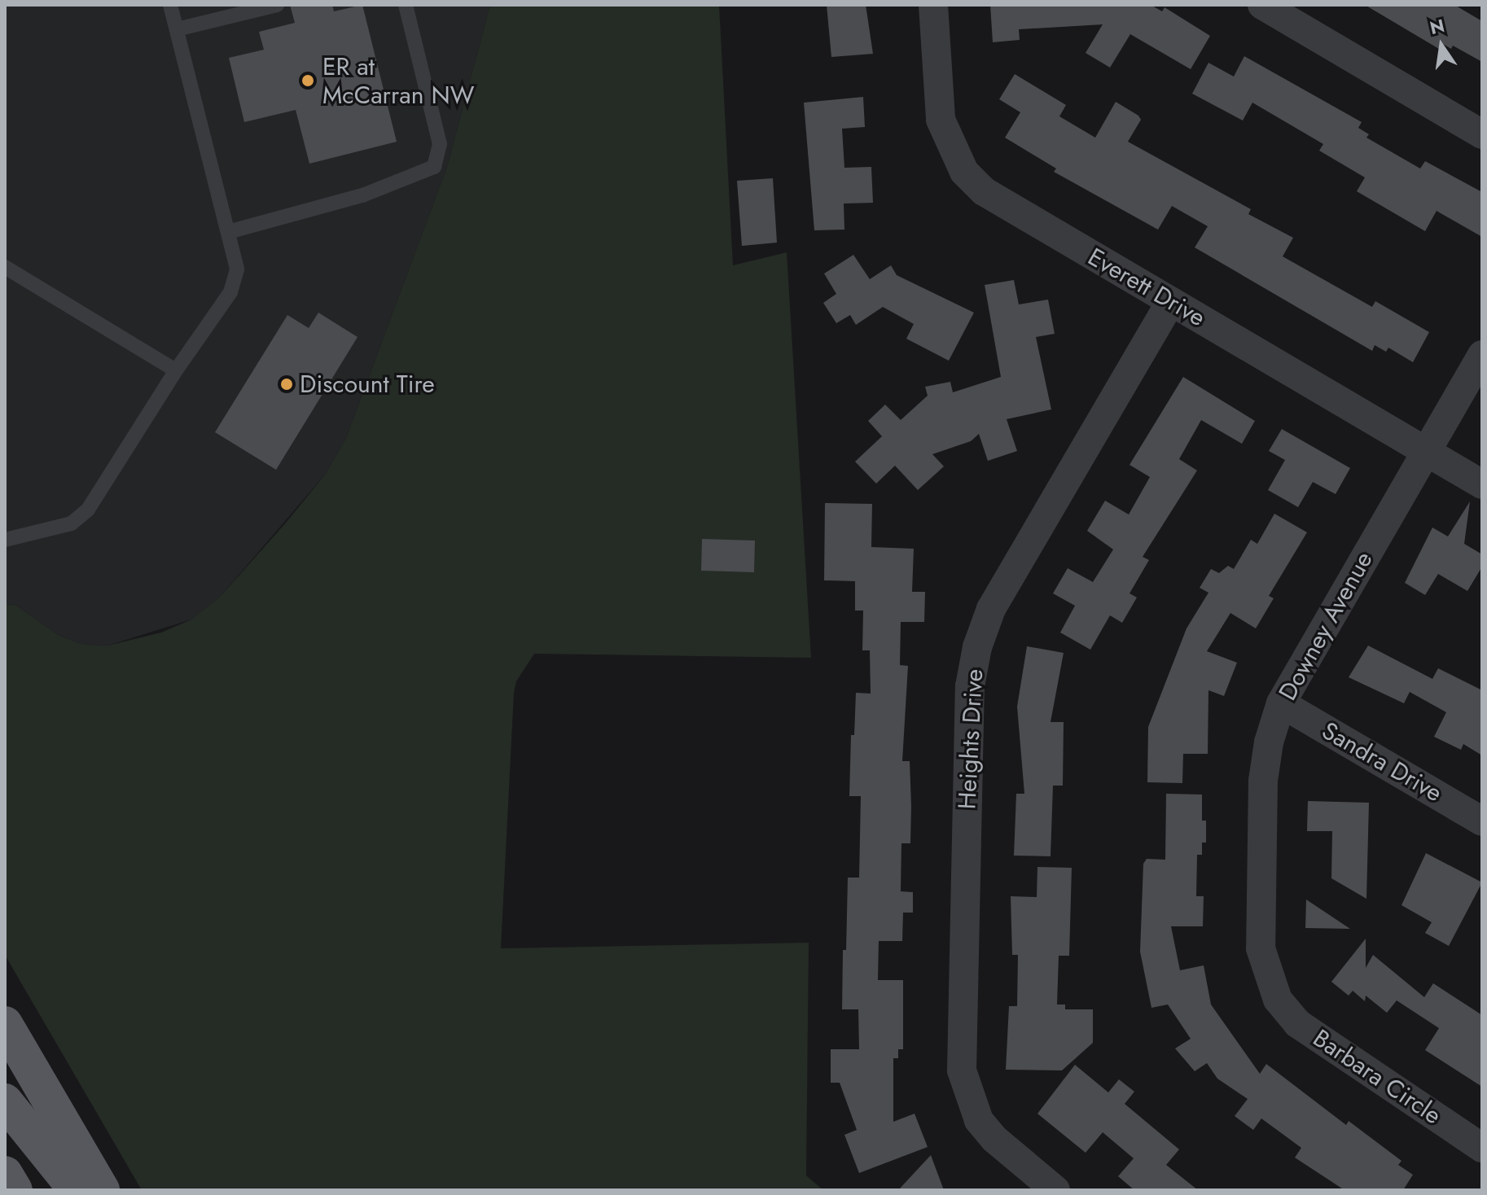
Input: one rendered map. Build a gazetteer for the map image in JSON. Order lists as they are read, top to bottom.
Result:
{
  "streets": {
    "street": [
      "Everett Drive",
      "Downey Avenue",
      "Heights Drive",
      "Sandra Drive",
      "Barbara Circle"
    ]
  },
  "crossings": [
    ["Everett Drive", "Downey Avenue"],
    ["Everett Drive", "Heights Drive"],
    ["Downey Avenue", "Sandra Drive"],
    ["Downey Avenue", "Barbara Circle"]
  ],
  "places": ["ER at McCarran NW", "Discount Tire"],
  "north": "top"
}
